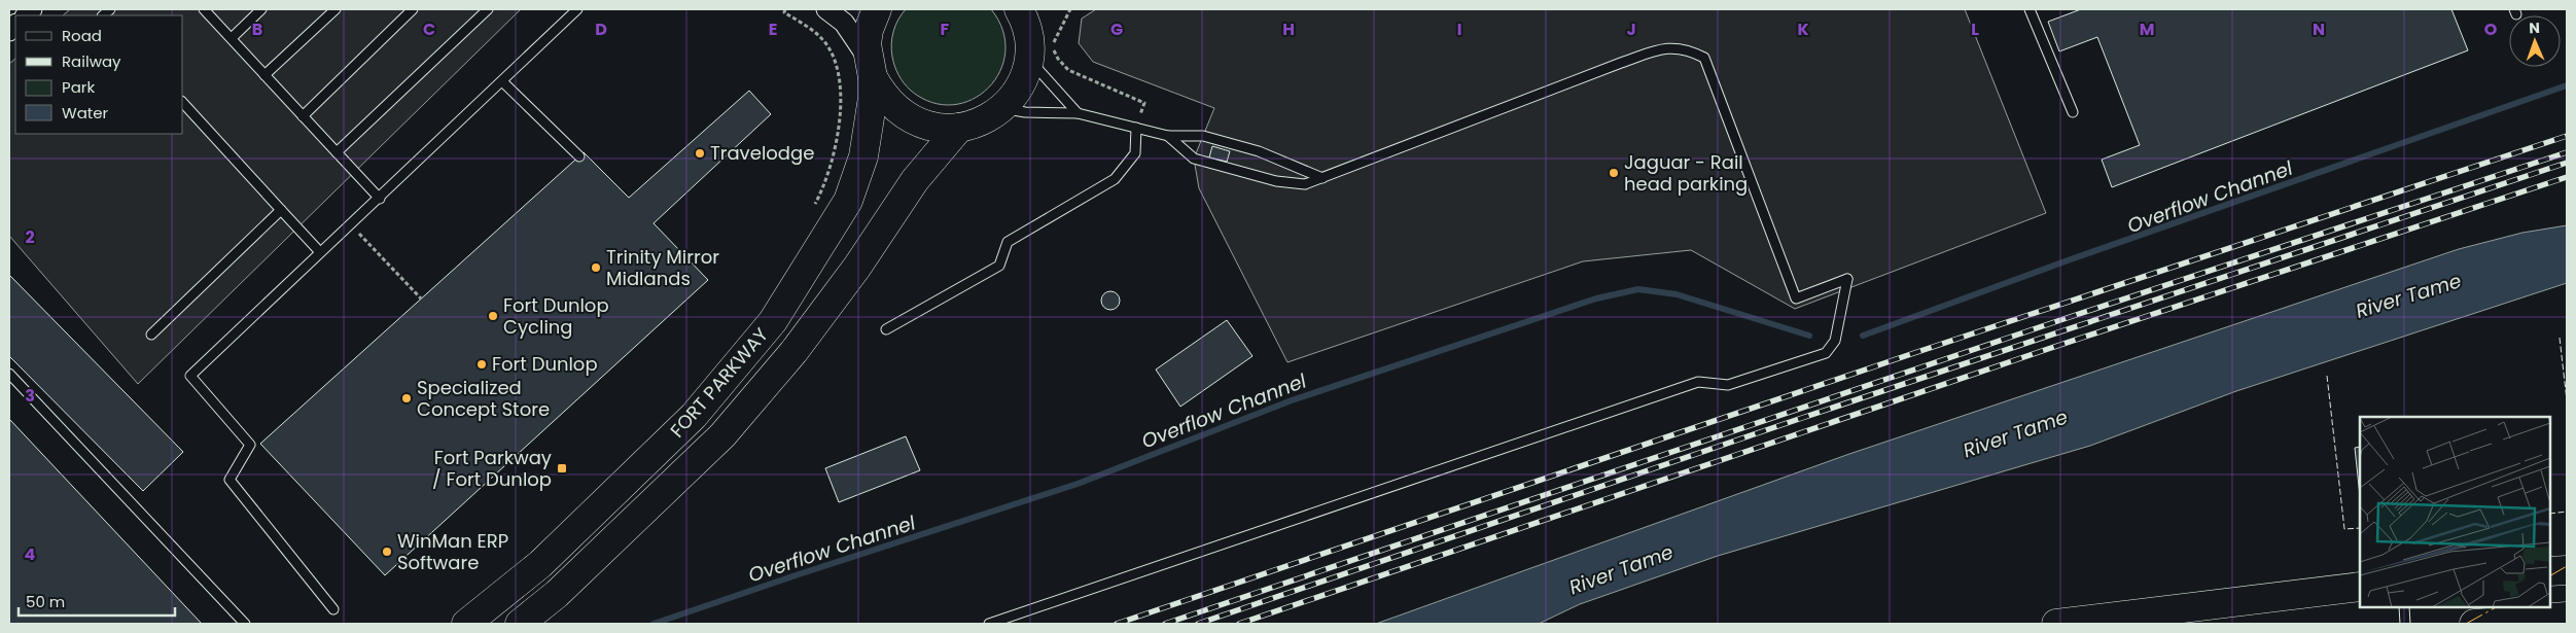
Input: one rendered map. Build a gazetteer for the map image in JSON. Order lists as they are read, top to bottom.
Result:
{
  "streets": {
    "main road": ["FORT PARKWAY"]
  },
  "water": ["Overflow Channel", "River Tame"],
  "places": {
    "other": [
      "Travelodge",
      "Jaguar - Rail head parking",
      "Trinity Mirror Midlands",
      "Fort Dunlop Cycling",
      "Fort Dunlop",
      "Specialized Concept Store",
      "WinMan ERP Software"
    ],
    "transit": ["Fort Parkway / Fort Dunlop"]
  },
  "legend": [
    "Road",
    "Railway",
    "Park",
    "Water"
  ],
  "scale_bar": "50 m",
  "north": "top",
  "grid": {
    "columns": [
      "B",
      "C",
      "D",
      "E",
      "F",
      "G",
      "H",
      "I",
      "J",
      "K",
      "L",
      "M",
      "N",
      "O"
    ],
    "rows": ["2", "3", "4"]
  }
}
